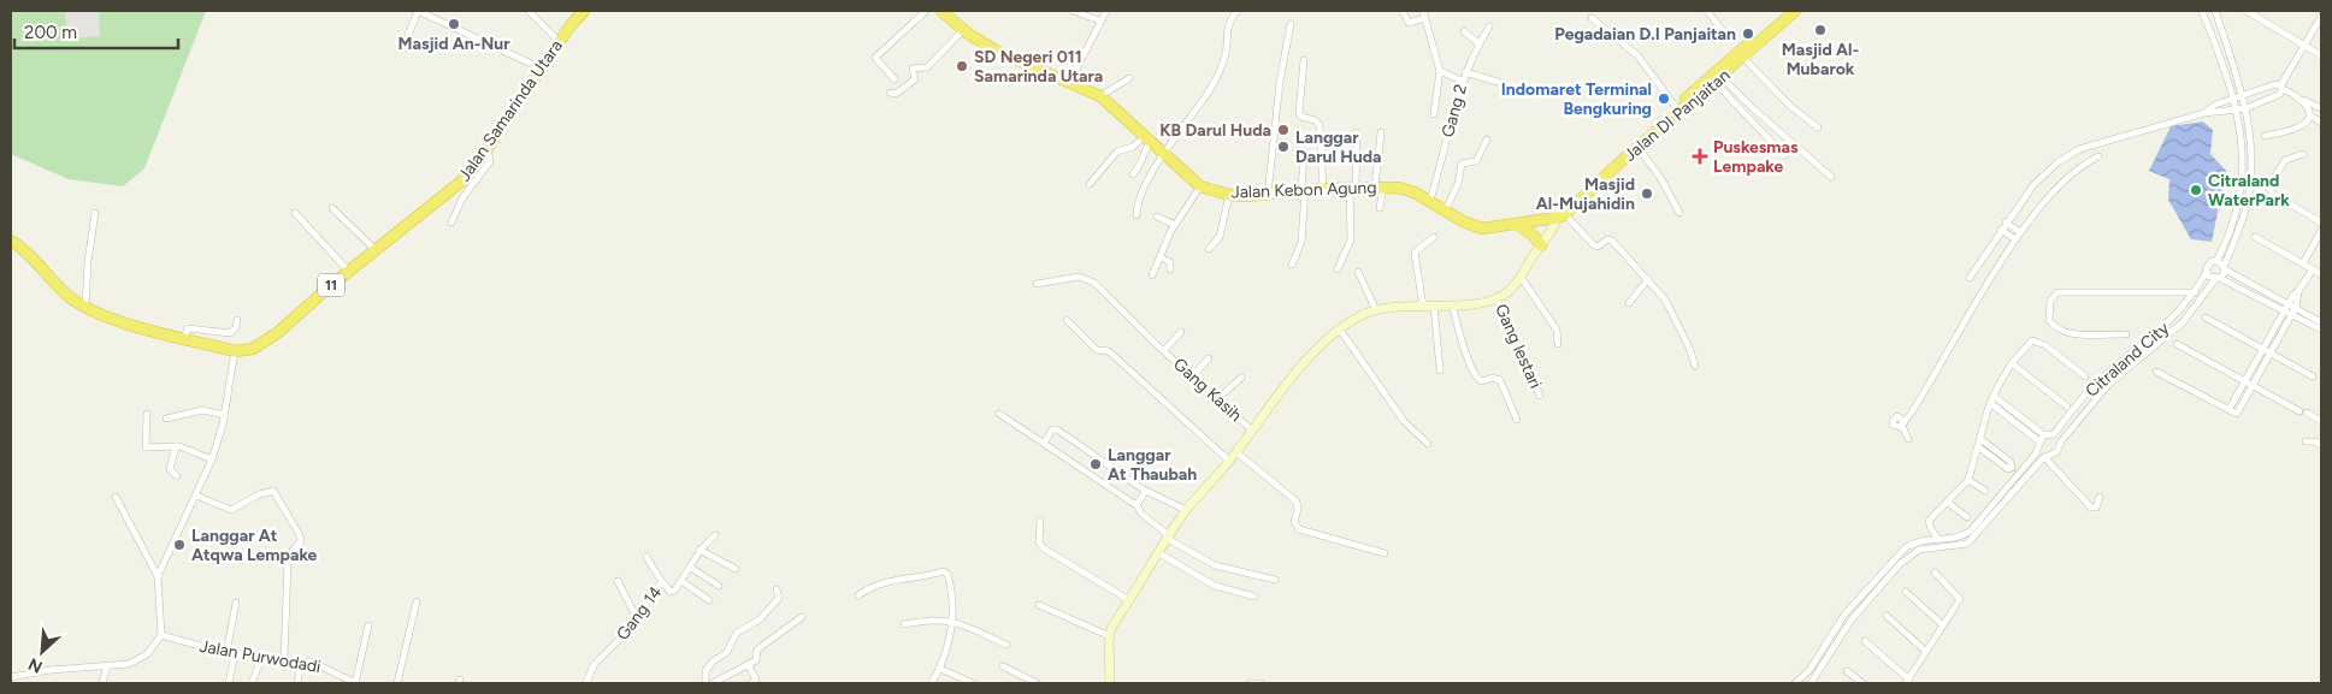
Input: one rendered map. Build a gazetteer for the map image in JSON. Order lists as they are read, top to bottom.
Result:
{
  "streets": {
    "highway": [
      "Jalan Samarinda Utara",
      "Jalan DI Panjaitan",
      "Jalan Kebon Agung",
      "11"
    ],
    "street": [
      "Gang 2",
      "Gang lestari",
      "Citraland City",
      "Gang Kasih",
      "Gang 14",
      "Jalan Purwodadi"
    ]
  },
  "crossings": [
    ["Gang 2", "Jalan Kebon Agung"],
    ["Jalan DI Panjaitan", "Jalan Kebon Agung"]
  ],
  "places": {
    "other": [
      "Masjid An-Nur",
      "Masjid Al- Mubarok",
      "Pegadaian D.I Panjaitan",
      "SD Negeri 011 Samarinda Utara",
      "Indomaret Terminal Bengkuring",
      "KB Darul Huda",
      "Langgar Darul Huda",
      "Citraland WaterPark",
      "Masjid Al-Mujahidin",
      "Langgar At Thaubah",
      "Langgar At Atqwa Lempake"
    ],
    "health": ["Puskesmas Lempake"]
  },
  "scale_bar": "200 m",
  "north": "bottom left"
}
